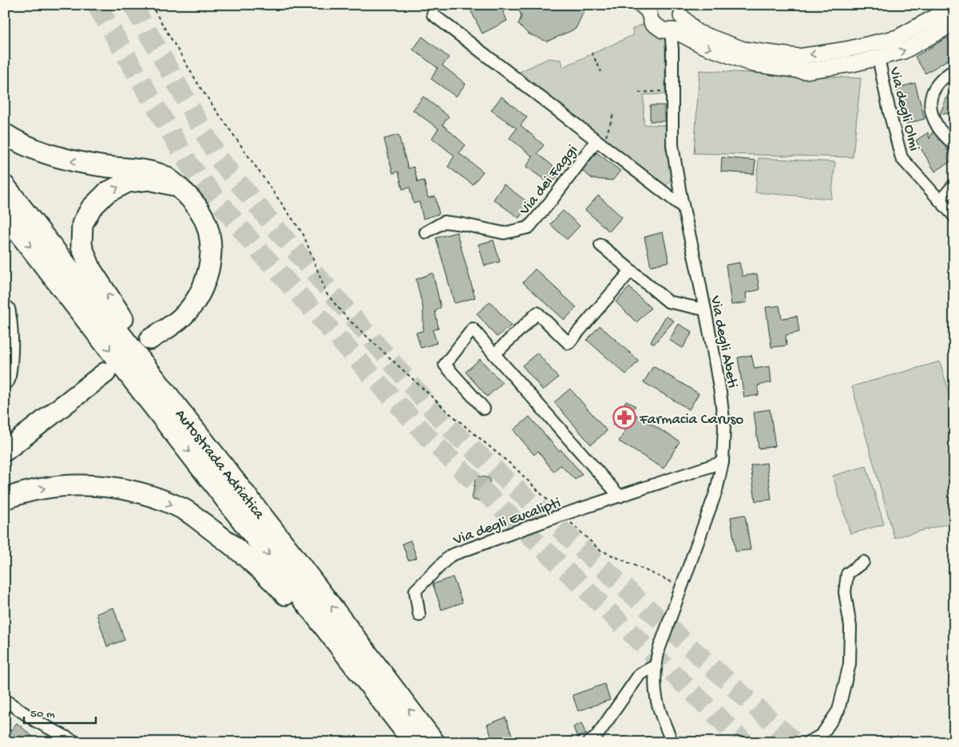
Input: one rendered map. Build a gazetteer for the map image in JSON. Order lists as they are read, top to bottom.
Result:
{
  "streets": {
    "highway": ["Autostrada Adriatica"],
    "street": [
      "Via degli Olmi",
      "Via dei Faggi",
      "Via degli Abeti",
      "Via degli Eucalipti"
    ]
  },
  "crossings": [
    ["Via dei Faggi", "Via degli Abeti"],
    ["Via degli Abeti", "Via degli Eucalipti"]
  ],
  "places": {
    "pharmacy": ["Farmacia Caruso"]
  },
  "scale_bar": "50 m"
}
